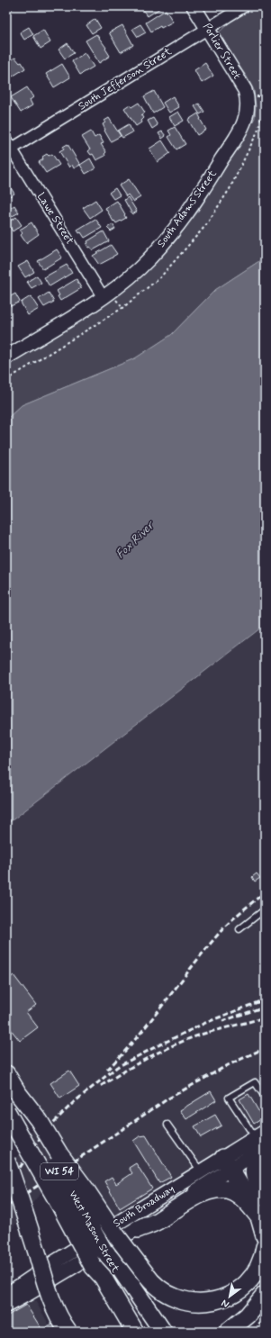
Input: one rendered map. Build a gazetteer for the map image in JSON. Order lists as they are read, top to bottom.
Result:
{
  "streets": {
    "main road": ["WI 54", "West Mason Street"],
    "street": [
      "Porlier Street",
      "South Jefferson Street",
      "South Adams Street",
      "Lawe Street",
      "South Broadway"
    ]
  },
  "crossings": [
    ["Porlier Street", "South Jefferson Street"],
    ["Porlier Street", "South Adams Street"],
    ["South Jefferson Street", "Lawe Street"],
    ["South Adams Street", "Lawe Street"]
  ],
  "water": ["Fox River"],
  "north": "bottom left"
}
